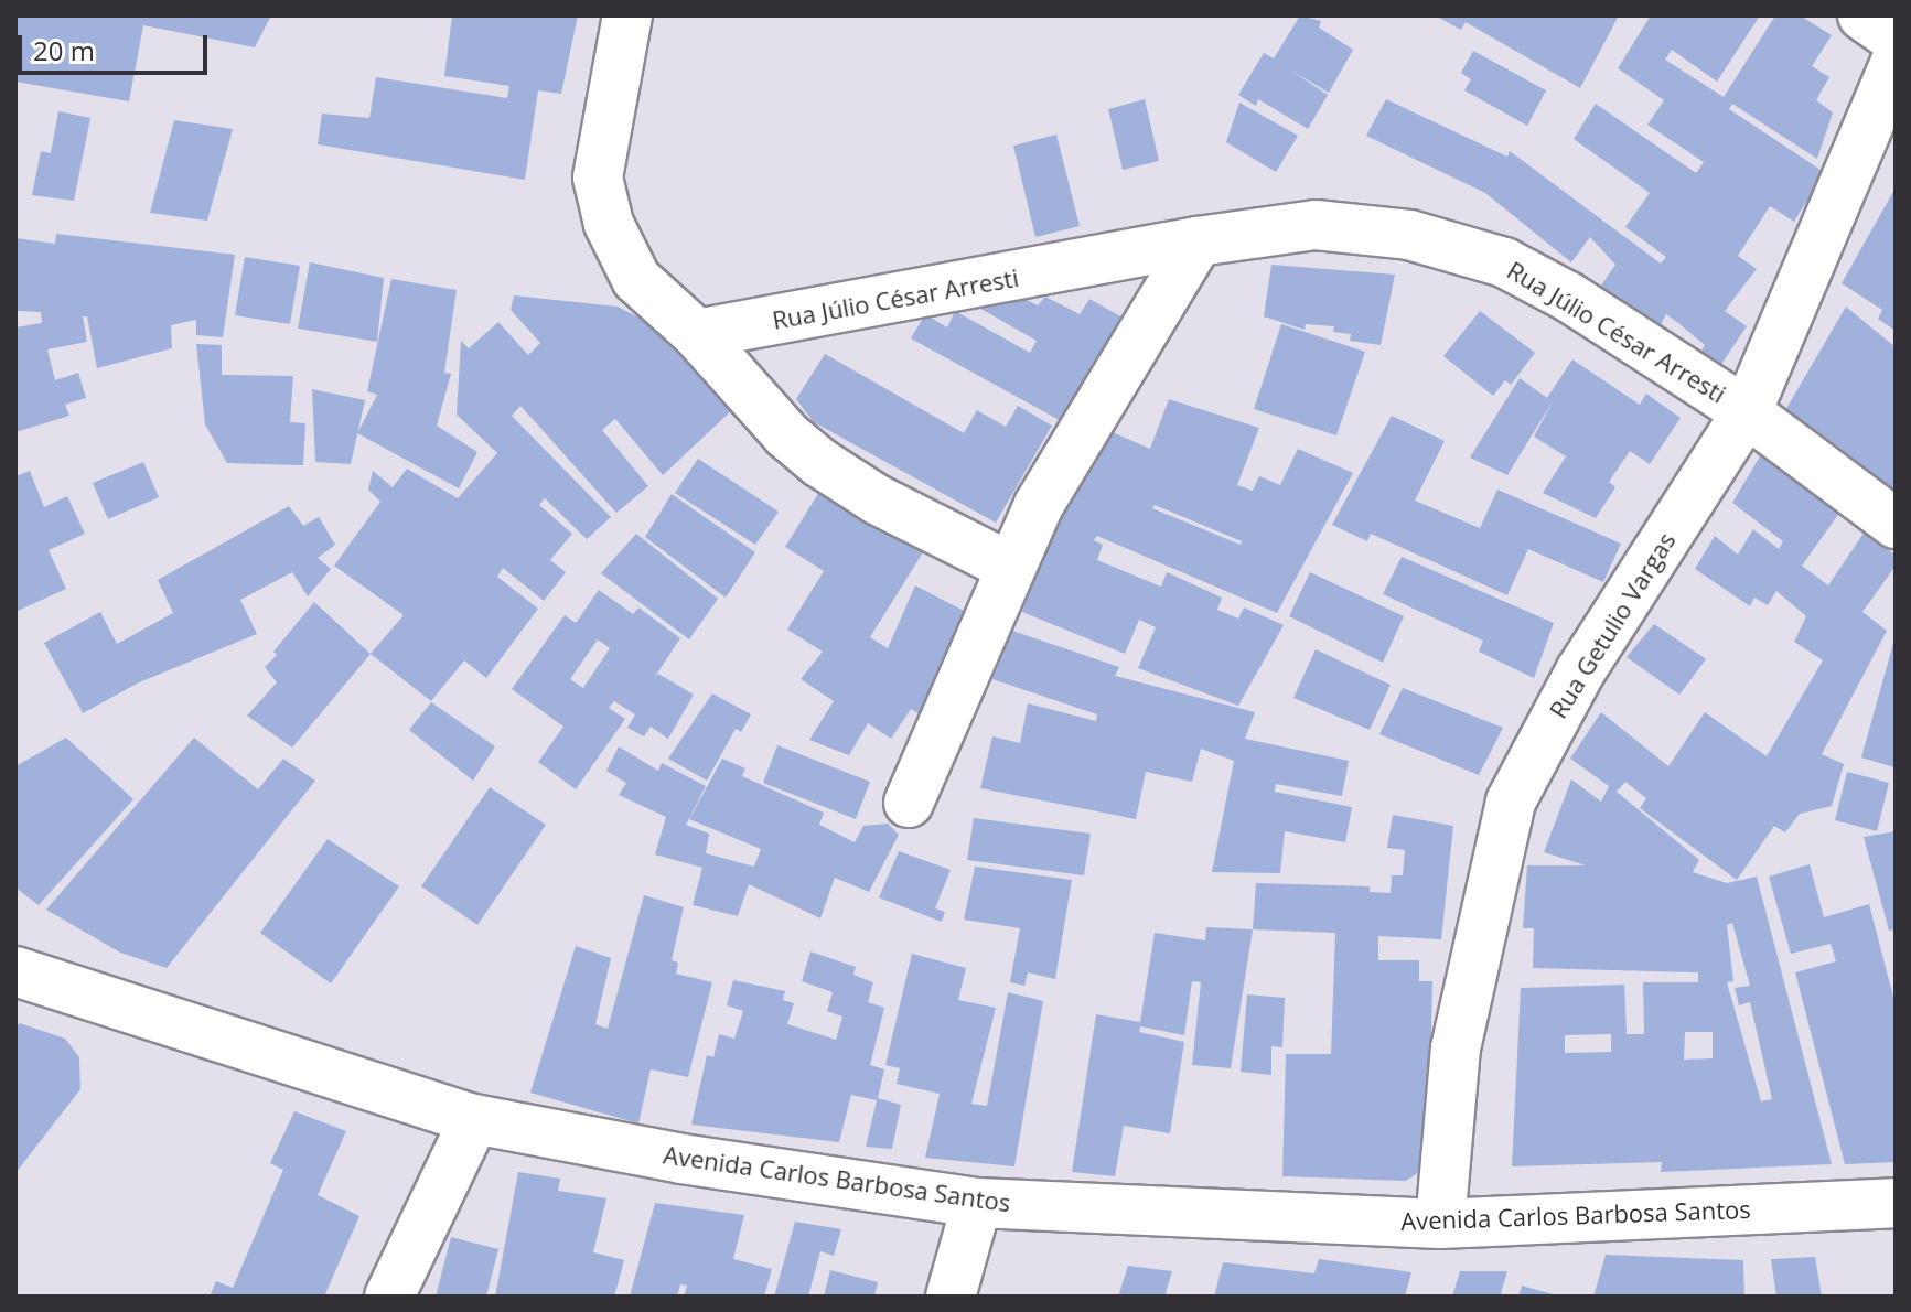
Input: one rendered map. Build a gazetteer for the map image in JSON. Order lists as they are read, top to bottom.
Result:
{
  "streets": {
    "street": ["Rua Júlio César Arresti", "Rua Getulio Vargas", "Avenida Carlos Barbosa Santos"]
  },
  "crossings": [
    ["Rua Júlio César Arresti", "Rua Getulio Vargas"],
    ["Rua Getulio Vargas", "Avenida Carlos Barbosa Santos"]
  ],
  "scale_bar": "20 m"
}
